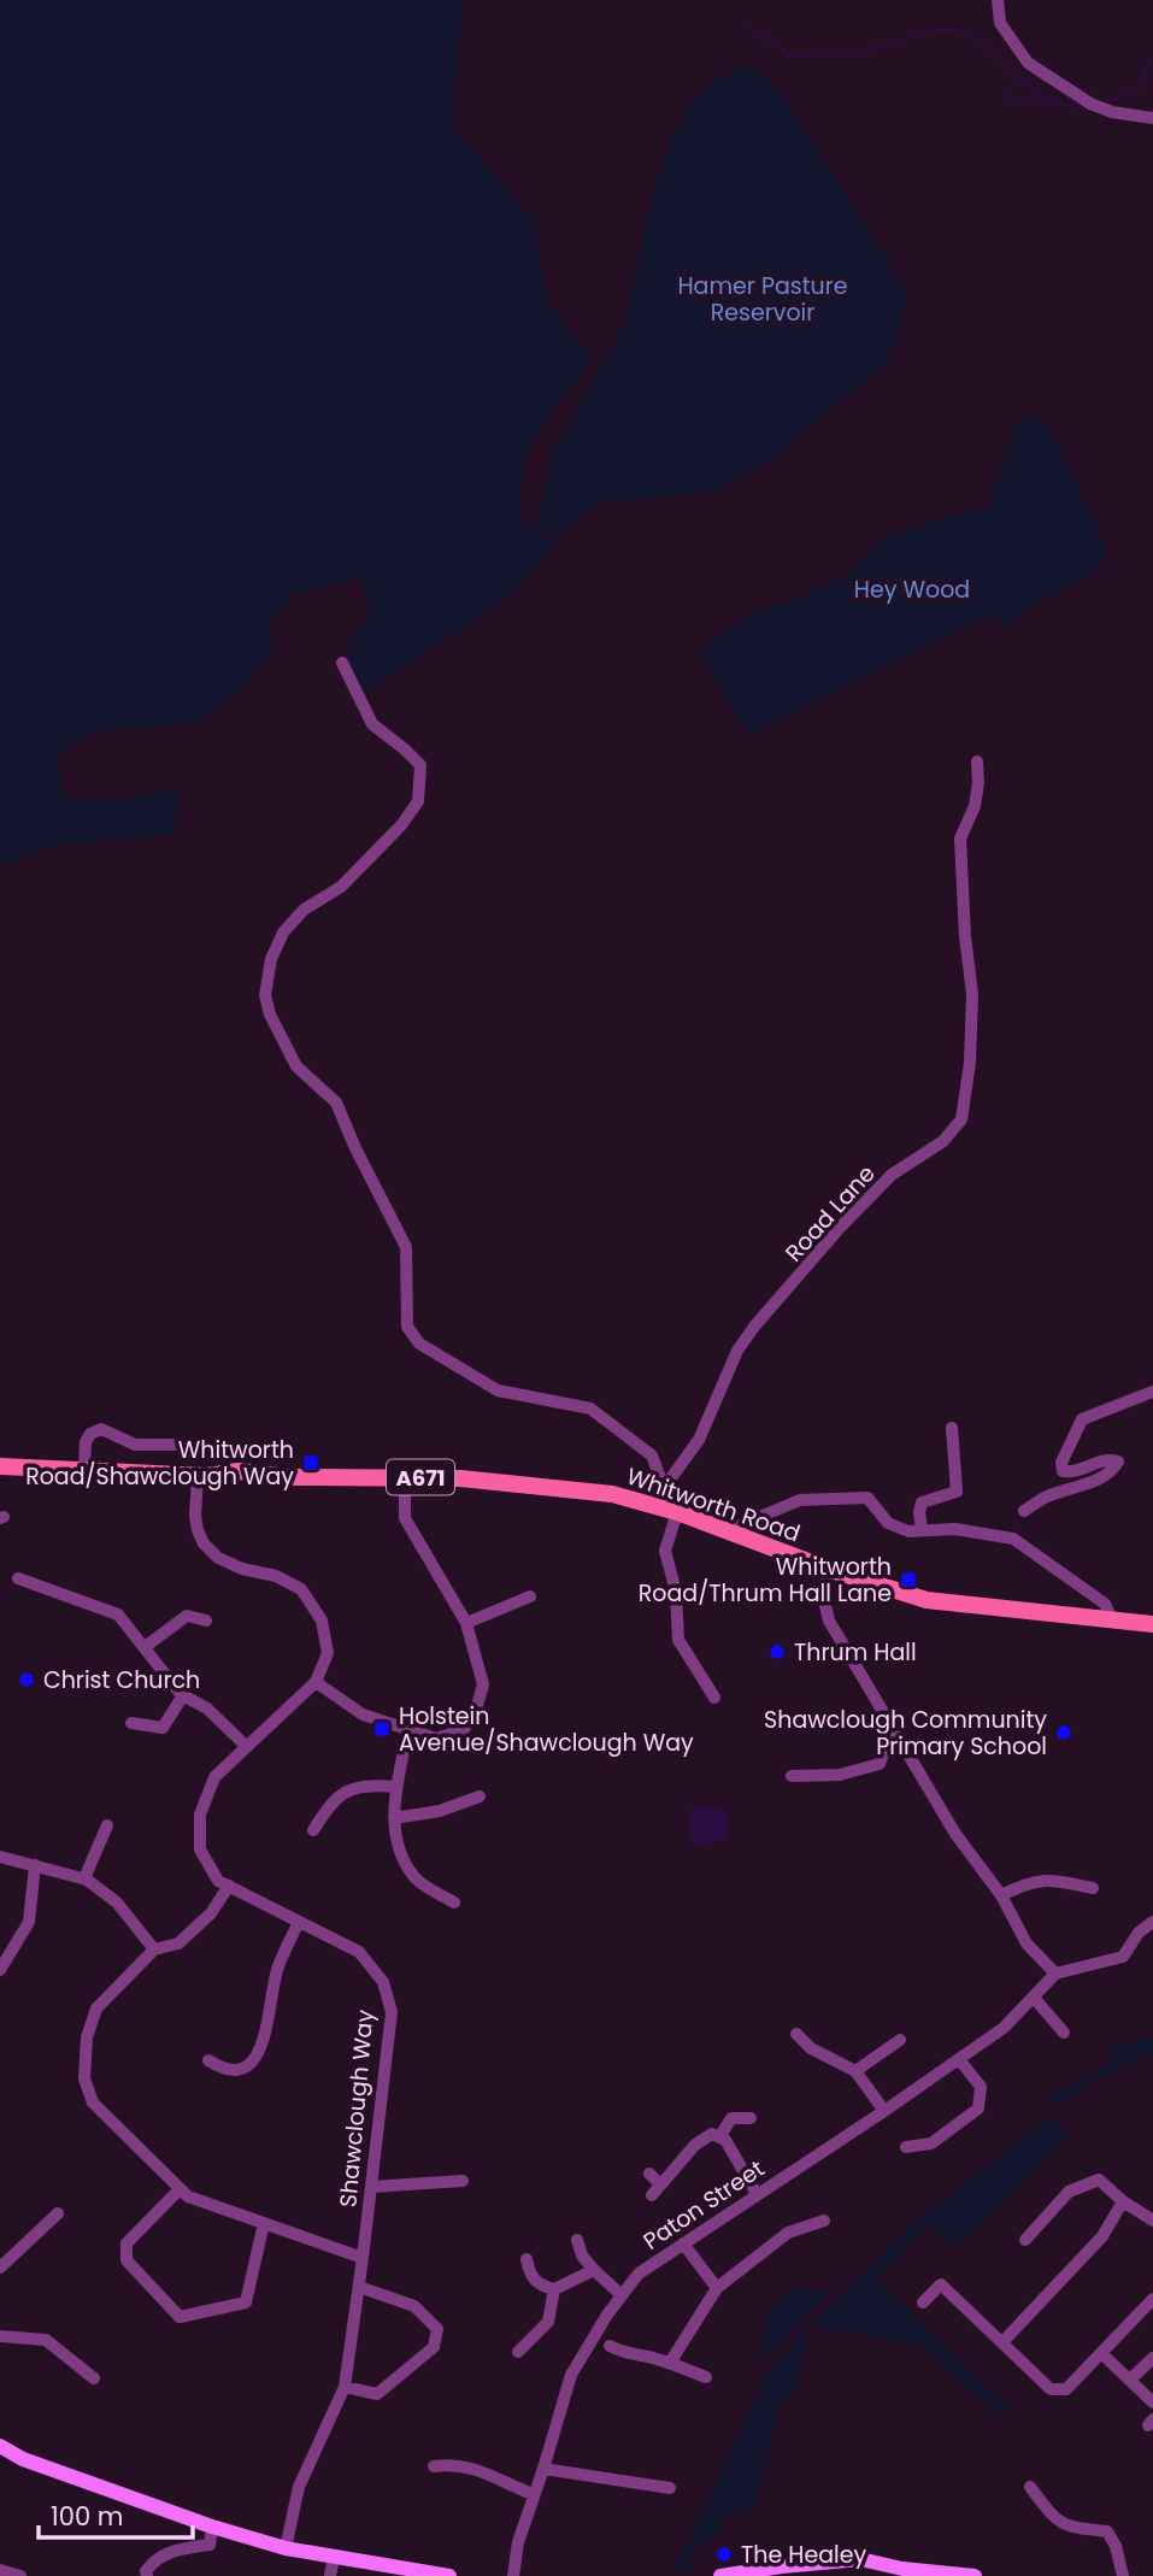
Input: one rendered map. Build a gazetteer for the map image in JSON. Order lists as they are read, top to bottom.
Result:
{
  "streets": {
    "main road": ["A671", "Whitworth Road"],
    "street": ["Road Lane", "Shawclough Way", "Paton Street"]
  },
  "parks": ["Hamer Pasture Reservoir", "Hey Wood"],
  "places": {
    "transit": ["Whitworth Road/Shawclough Way", "Whitworth Road/Thrum Hall Lane", "Holstein Avenue/Shawclough Way"],
    "other": [
      "Thrum Hall",
      "Christ Church",
      "Shawclough Community Primary School",
      "The Healey"
    ]
  },
  "scale_bar": "100 m"
}
